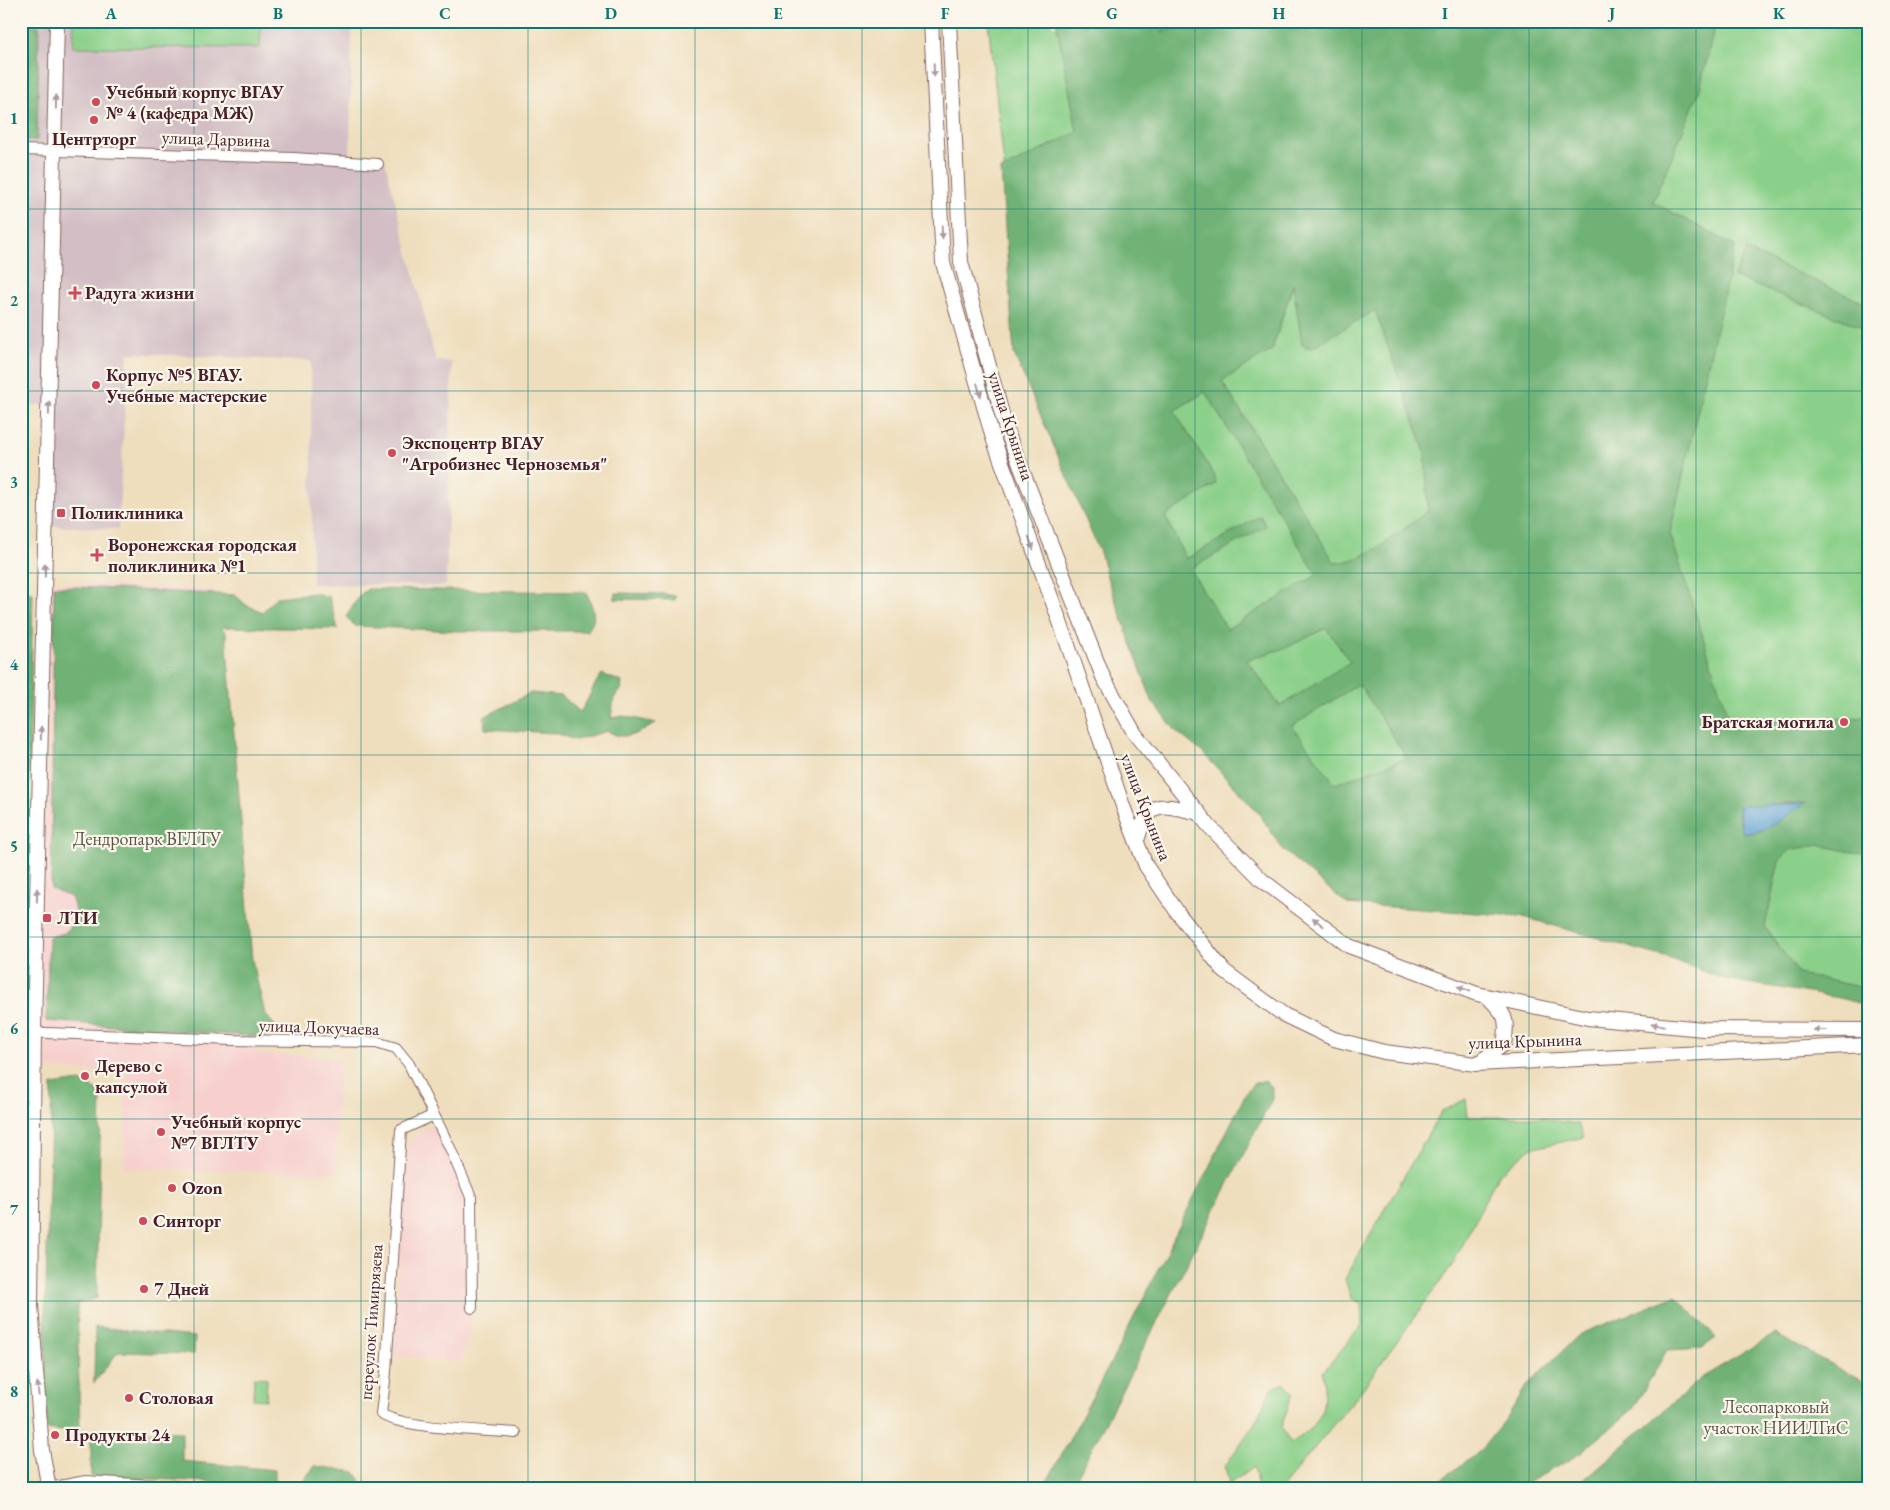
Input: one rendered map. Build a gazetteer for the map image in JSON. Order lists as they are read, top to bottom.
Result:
{
  "streets": {
    "main road": ["улица Крынина"],
    "street": ["улица Дарвина", "улица Докучаева", "переулок Тимирязева"]
  },
  "crossings": [
    ["улица Докучаева", "переулок Тимирязева"]
  ],
  "parks": ["Дендропарк ВГЛТУ", "Лесопарковый участок НИИЛГиС"],
  "places": {
    "other": [
      "Учебный корпус ВГАУ № 4 (кафедра МЖ)",
      "Центрторг",
      "Корпус №5 ВГАУ. Учебные мастерские",
      "Экспоцентр ВГАУ \"Агробизнес Черноземья\"",
      "Братская могила",
      "Дерево с капсулой",
      "Учебный корпус №7 ВГЛТУ",
      "Ozon",
      "Синторг",
      "7 Дней",
      "Столовая",
      "Продукты 24"
    ],
    "health": ["Радуга жизни", "Воронежская городская поликлиника №1"],
    "transit": ["Поликлиника", "ЛТИ"]
  },
  "grid": {
    "columns": [
      "A",
      "B",
      "C",
      "D",
      "E",
      "F",
      "G",
      "H",
      "I",
      "J",
      "K"
    ],
    "rows": [
      "1",
      "2",
      "3",
      "4",
      "5",
      "6",
      "7",
      "8"
    ]
  }
}
